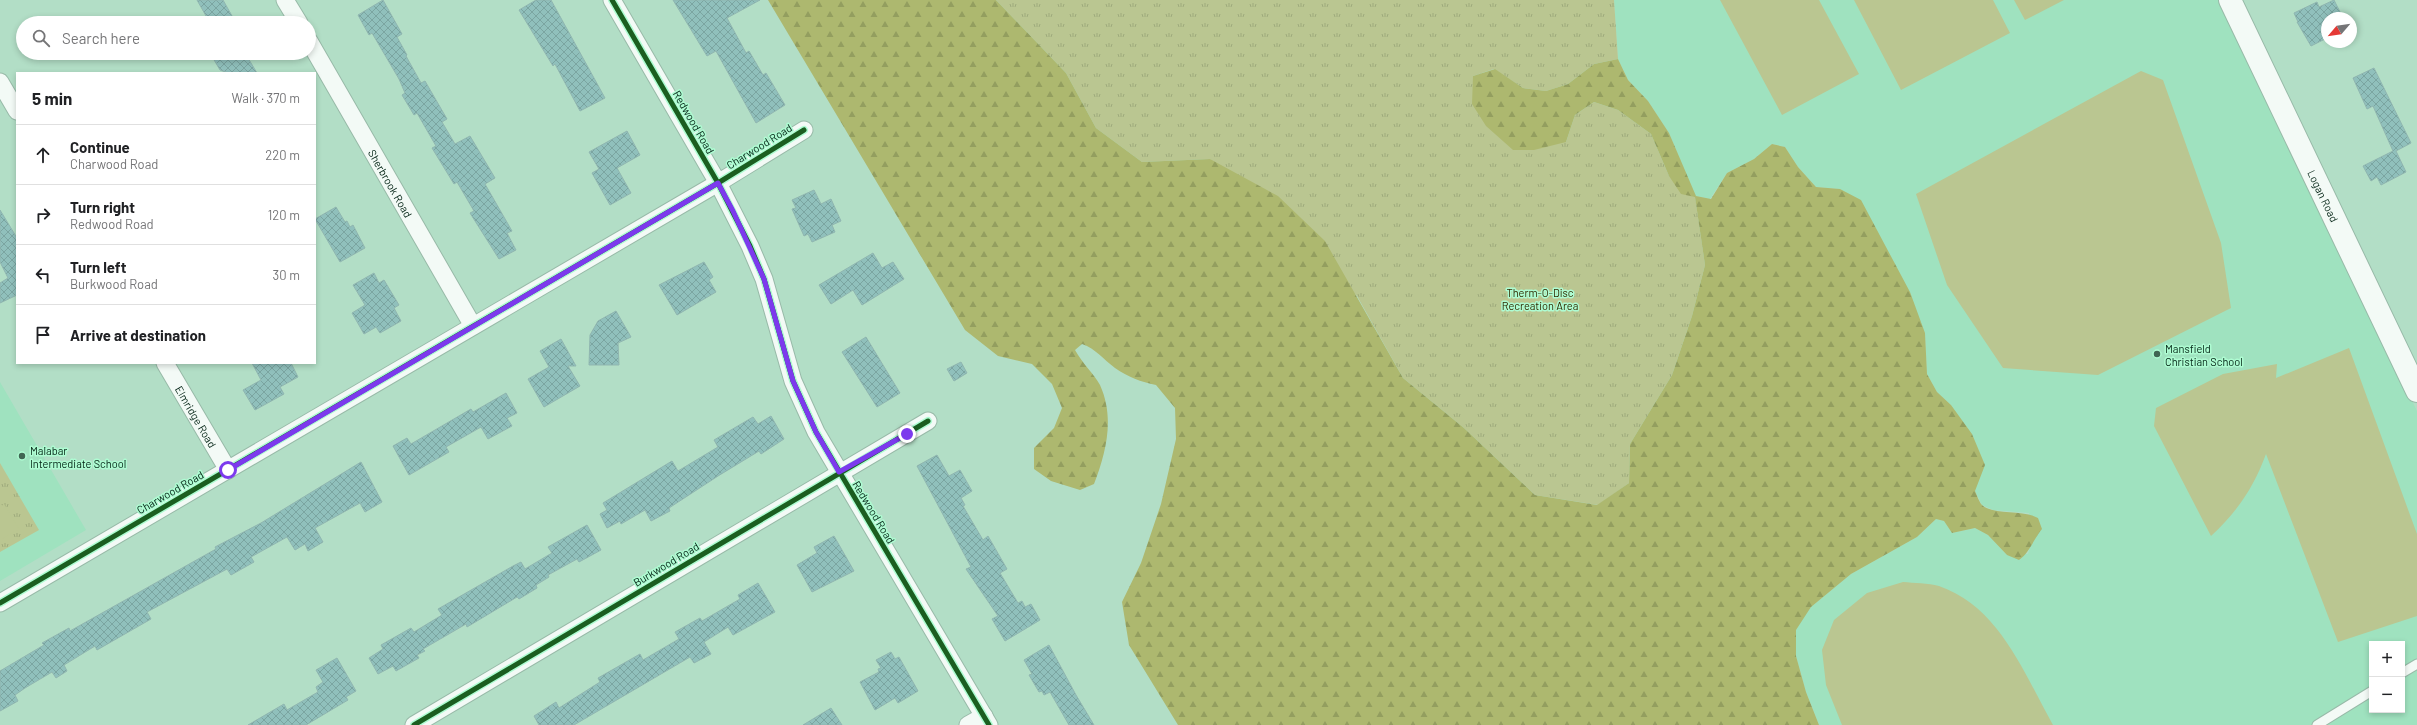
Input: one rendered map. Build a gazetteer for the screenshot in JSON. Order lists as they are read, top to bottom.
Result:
{
  "streets": {
    "street": [
      "Redwood Road",
      "Charwood Road",
      "Sherbrook Road",
      "Logan Road",
      "Elmridge Road",
      "Burkwood Road"
    ]
  },
  "crossings": [
    ["Redwood Road", "Charwood Road"],
    ["Redwood Road", "Burkwood Road"],
    ["Charwood Road", "Sherbrook Road"],
    ["Charwood Road", "Elmridge Road"]
  ],
  "parks": ["Therm-O-Disc Recreation Area"],
  "places": ["Mansfield Christian School", "Malabar Intermediate School"],
  "north": "bottom left",
  "page": {
    "search": "Search here",
    "heading": ["5 min", "Walk · 370 m"],
    "list": [
      ["Continue", "Charwood Road", "220 m"],
      ["Turn right", "Redwood Road", "120 m"],
      ["Turn left", "Burkwood Road", "30 m"],
      "Arrive at destination"
    ],
    "map_buttons": ["+", "−"]
  }
}
